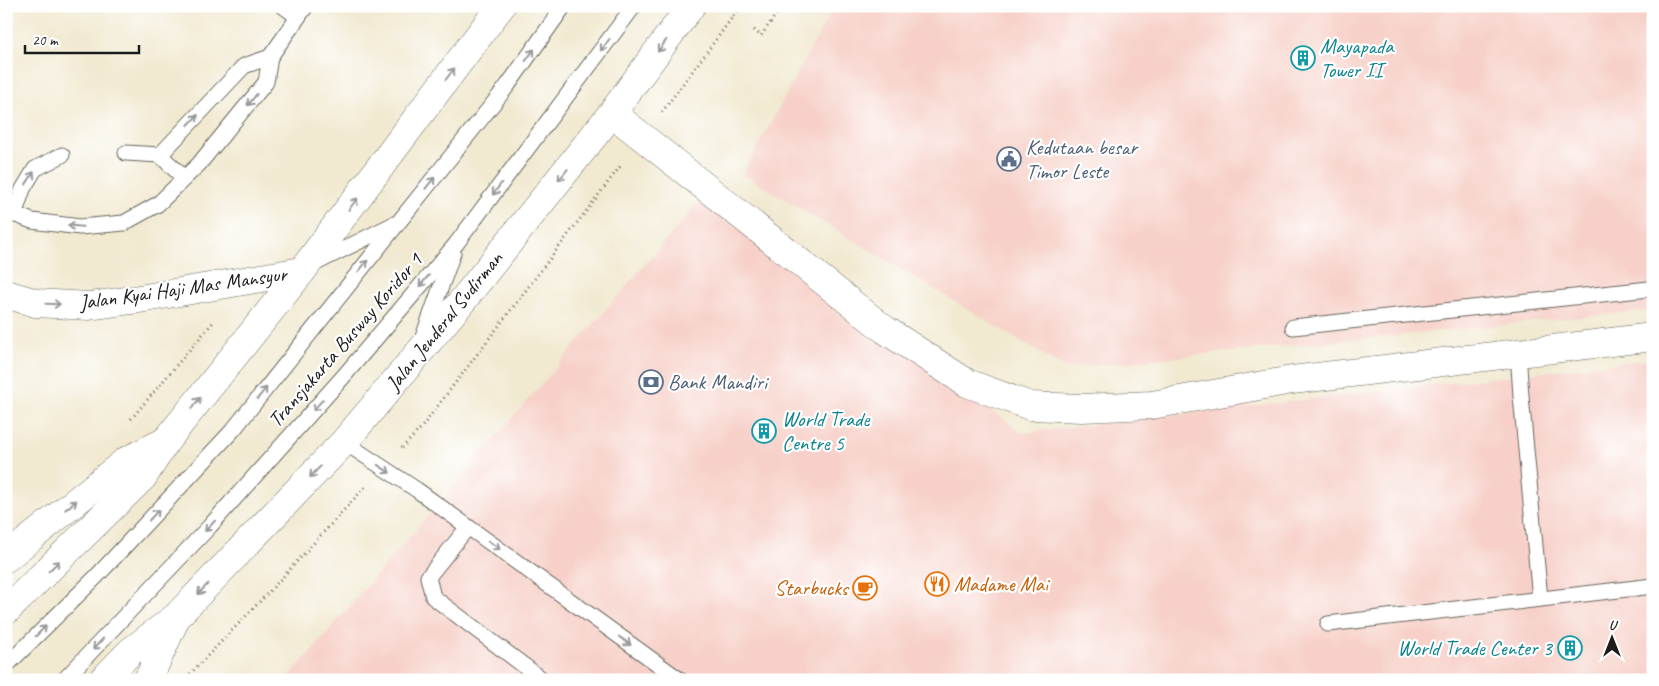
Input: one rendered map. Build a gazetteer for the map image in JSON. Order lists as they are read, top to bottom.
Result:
{
  "streets": {
    "main road": ["Jalan Kyai Haji Mas Mansyur", "Jalan Jenderal Sudirman"],
    "lane": ["Transjakarta Busway Koridor 1"]
  },
  "one_way": ["Jalan Kyai Haji Mas Mansyur"],
  "places": {
    "building": ["Mayapada Tower II", "World Trade Centre 5", "World Trade Center 3"],
    "public building": ["Kedutaan besar Timor Leste"],
    "bank": ["Bank Mandiri"],
    "restaurant": ["Madame Mai"],
    "cafe": ["Starbucks"]
  },
  "scale_bar": "20 m",
  "north": "top"
}
